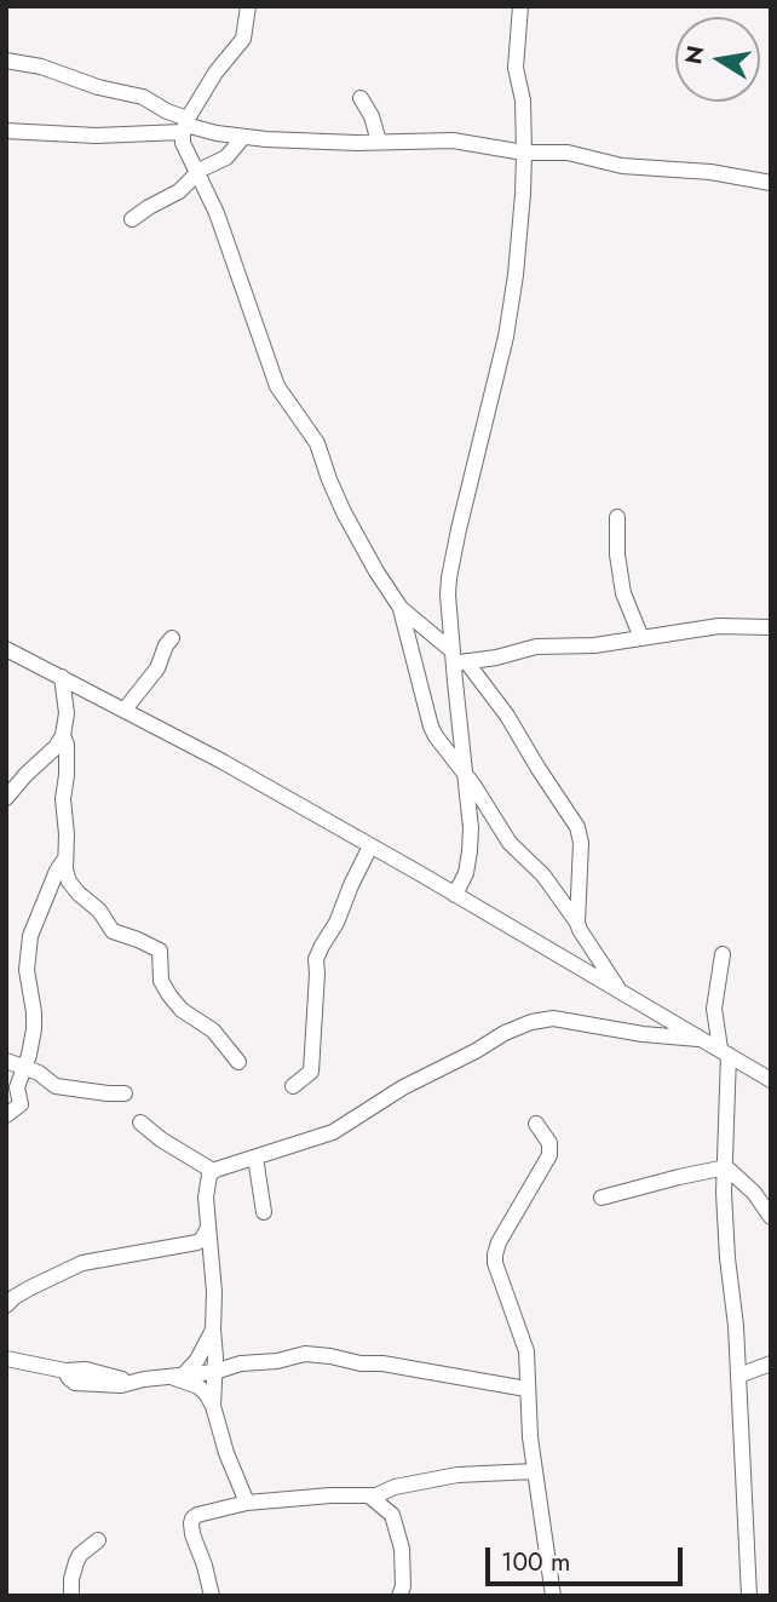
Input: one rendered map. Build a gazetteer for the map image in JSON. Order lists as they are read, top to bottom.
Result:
{
  "scale_bar": "100 m",
  "north": "left"
}
